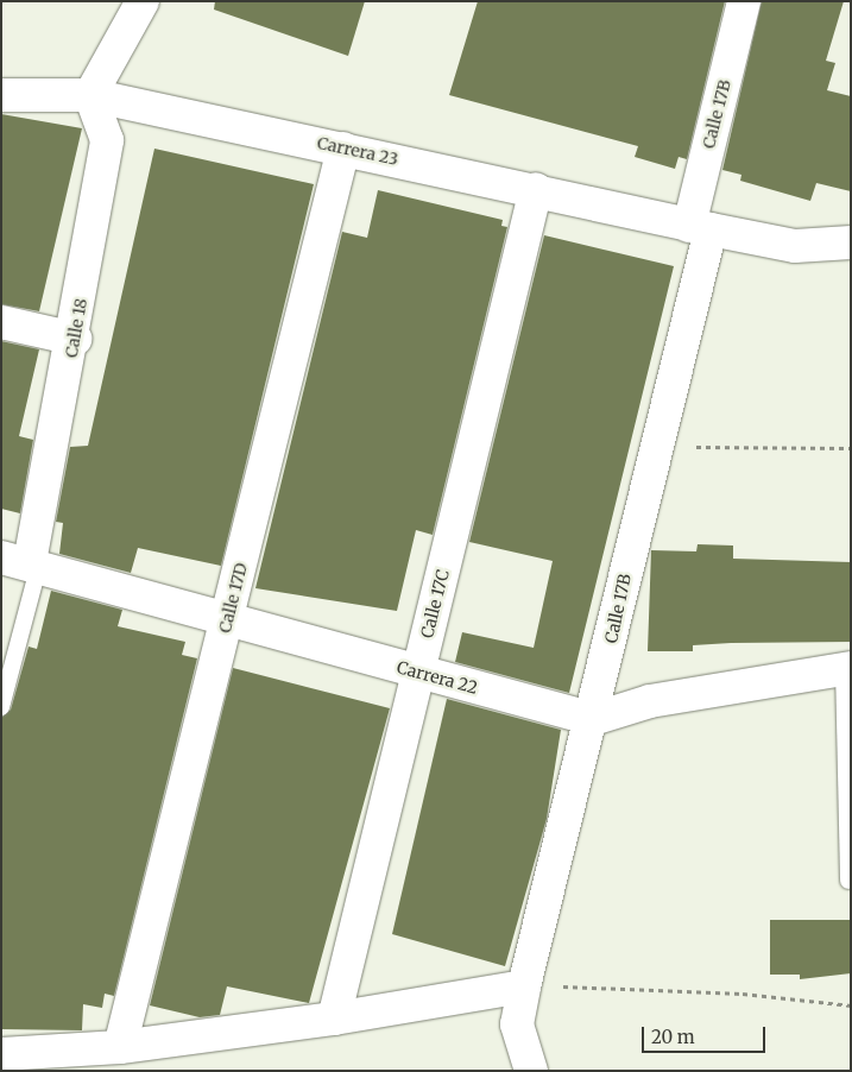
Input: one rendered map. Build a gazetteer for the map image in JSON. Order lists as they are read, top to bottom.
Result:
{
  "streets": {
    "street": [
      "Calle 17B",
      "Carrera 23",
      "Calle 18",
      "Calle 17D",
      "Calle 17C",
      "Carrera 22"
    ]
  },
  "crossings": [
    ["Calle 17B", "Carrera 23"],
    ["Calle 17B", "Carrera 22"],
    ["Carrera 23", "Calle 18"],
    ["Carrera 23", "Calle 17D"],
    ["Carrera 23", "Calle 17C"],
    ["Calle 18", "Carrera 22"],
    ["Calle 17D", "Carrera 22"],
    ["Calle 17C", "Carrera 22"]
  ],
  "scale_bar": "20 m"
}
